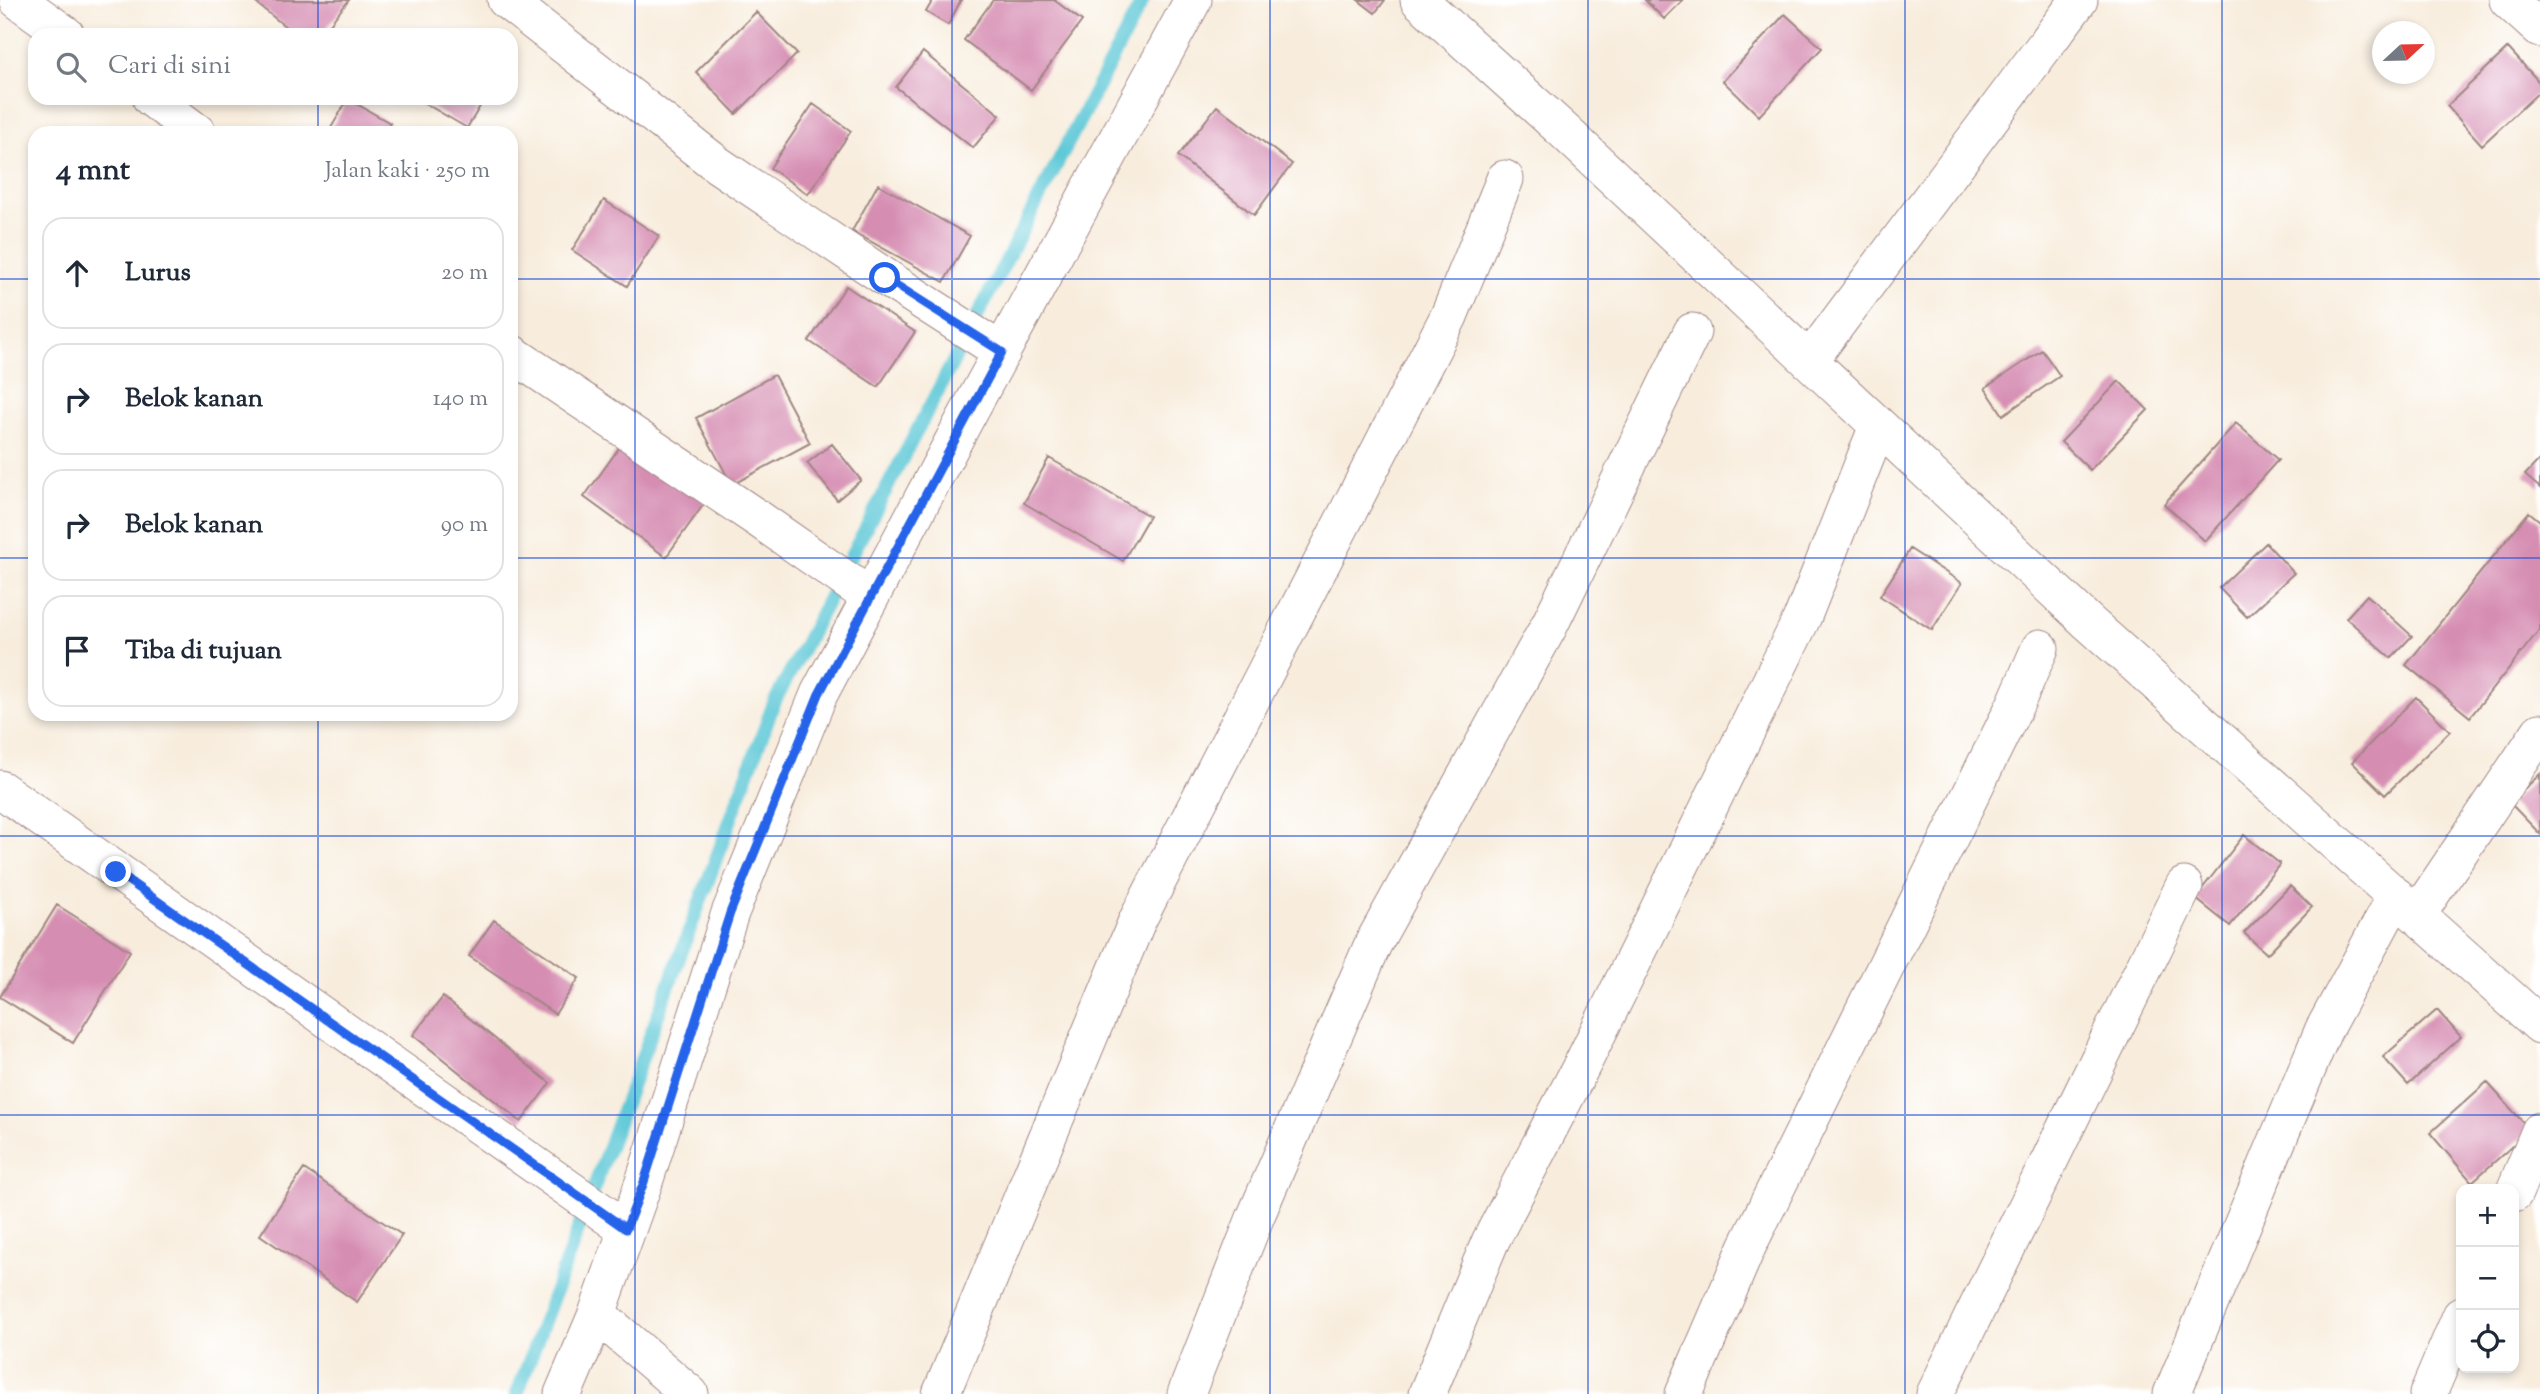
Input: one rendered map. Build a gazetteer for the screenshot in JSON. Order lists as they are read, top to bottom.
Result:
{
  "north": "right",
  "page": {
    "search": "Cari di sini",
    "heading": ["4 mnt", "Jalan kaki · 250 m"],
    "list": [
      ["Lurus", "20 m"],
      ["Belok kanan", "140 m"],
      ["Belok kanan", "90 m"],
      "Tiba di tujuan"
    ],
    "map_buttons": ["+", "−"]
  }
}
